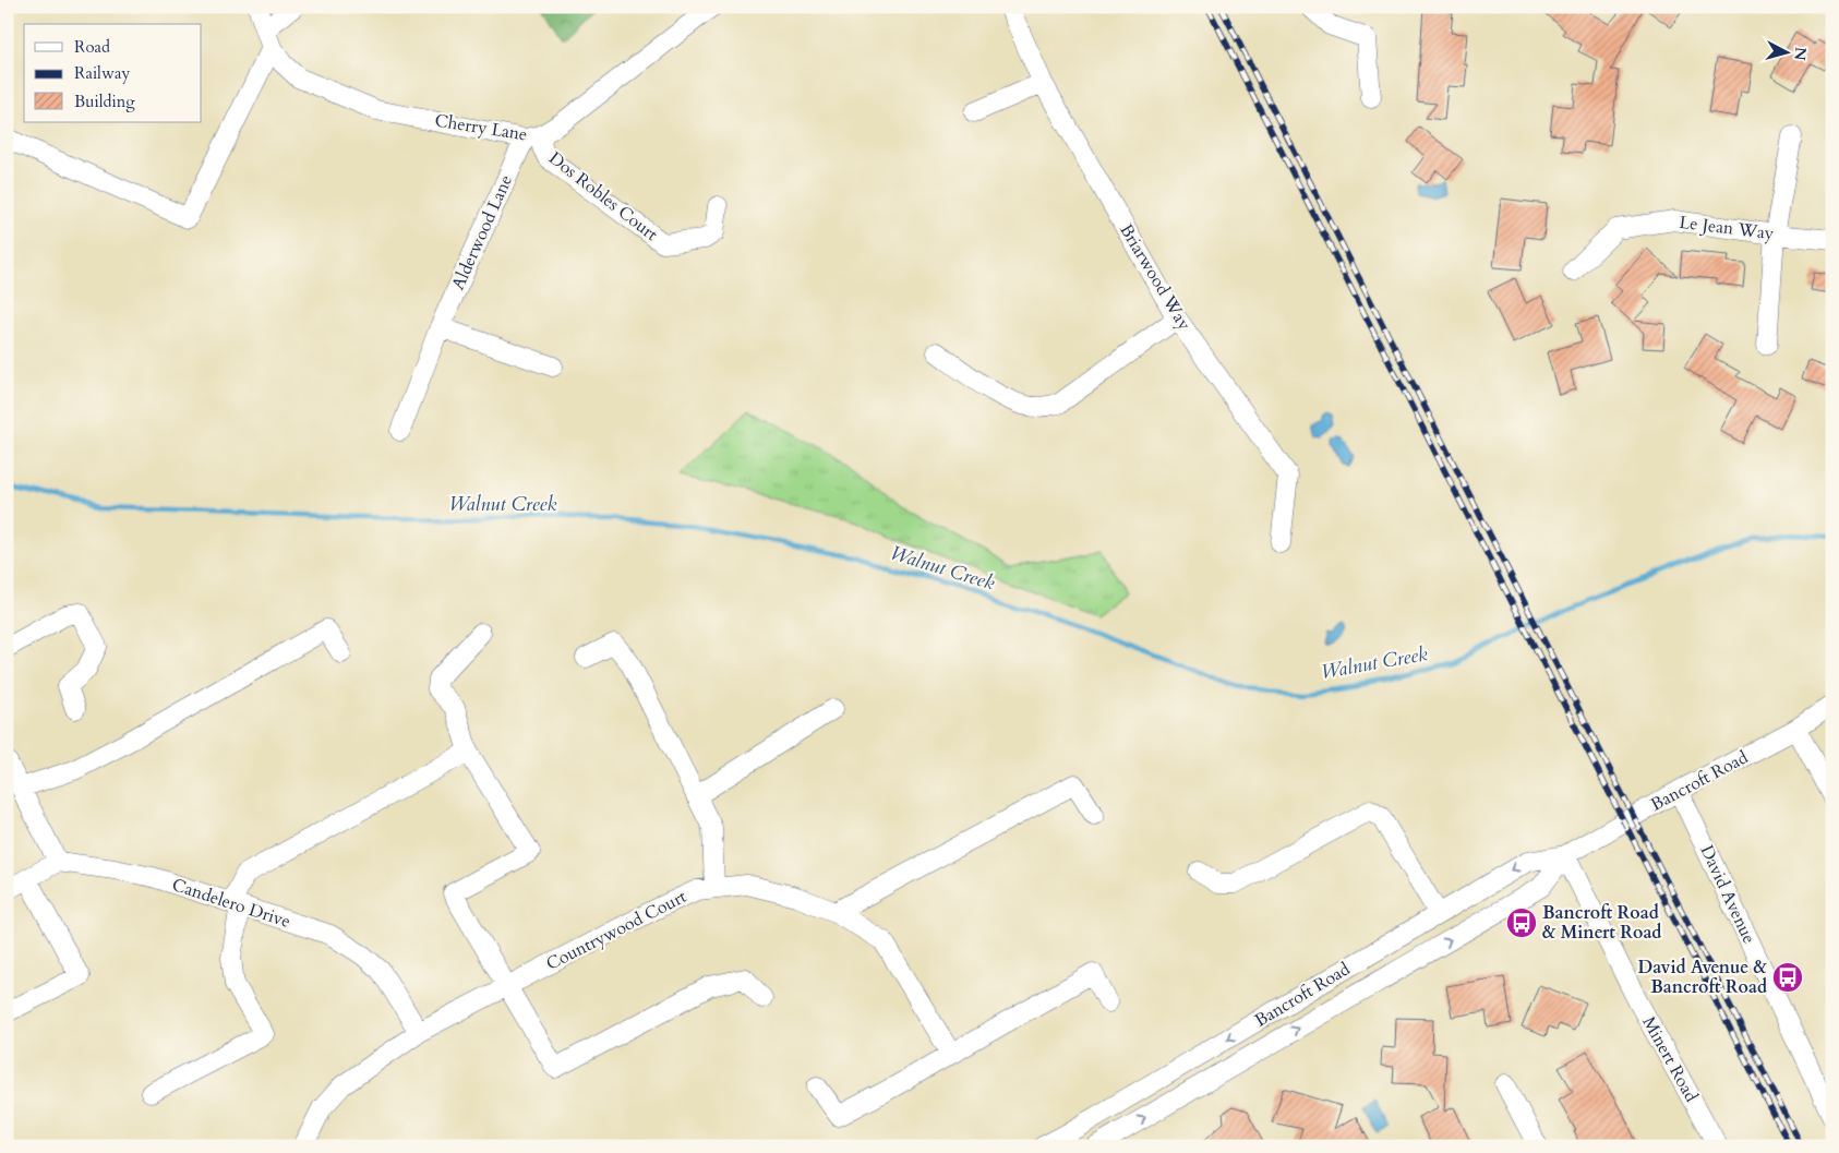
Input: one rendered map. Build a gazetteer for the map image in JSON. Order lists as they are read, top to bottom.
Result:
{
  "streets": {
    "street": [
      "Cherry Lane",
      "Dos Robles Court",
      "Le Jean Way",
      "Alderwood Lane",
      "Briarwood Way",
      "Bancroft Road",
      "David Avenue",
      "Candelero Drive",
      "Countrywood Court",
      "Minert Road"
    ]
  },
  "crossings": [
    ["Cherry Lane", "Dos Robles Court"],
    ["Cherry Lane", "Alderwood Lane"],
    ["Dos Robles Court", "Alderwood Lane"],
    ["Bancroft Road", "David Avenue"],
    ["Bancroft Road", "Minert Road"],
    ["Candelero Drive", "Countrywood Court"]
  ],
  "water": ["Walnut Creek"],
  "places": {
    "bus stop": ["Bancroft Road & Minert Road", "David Avenue & Bancroft Road"]
  },
  "legend": ["Road", "Railway", "Building"],
  "north": "right"
}
